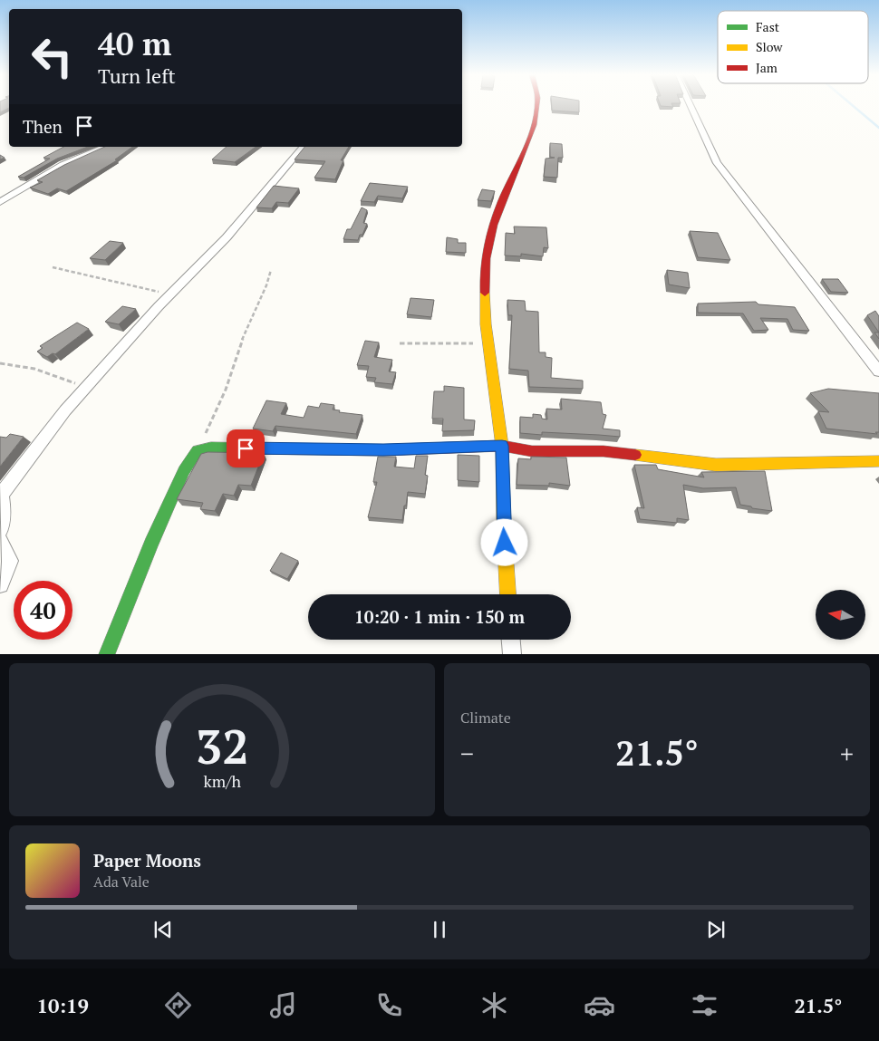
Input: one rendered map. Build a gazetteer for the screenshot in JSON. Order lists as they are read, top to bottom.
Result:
{
  "legend": ["Fast", "Slow", "Jam"],
  "north": "left",
  "page": {
    "turn": ["40 m", "Turn left"],
    "then": "Then",
    "limit": "40",
    "trip": "10:20 · 1 min · 150 m",
    "tile": "Climate",
    "heat": ["−", "21.5°", "+"],
    "song": ["Paper Moons", "Ada Vale"],
    "tabs": ["10:19", "21.5°"],
    "gauge": ["32", "km/h"]
  }
}
